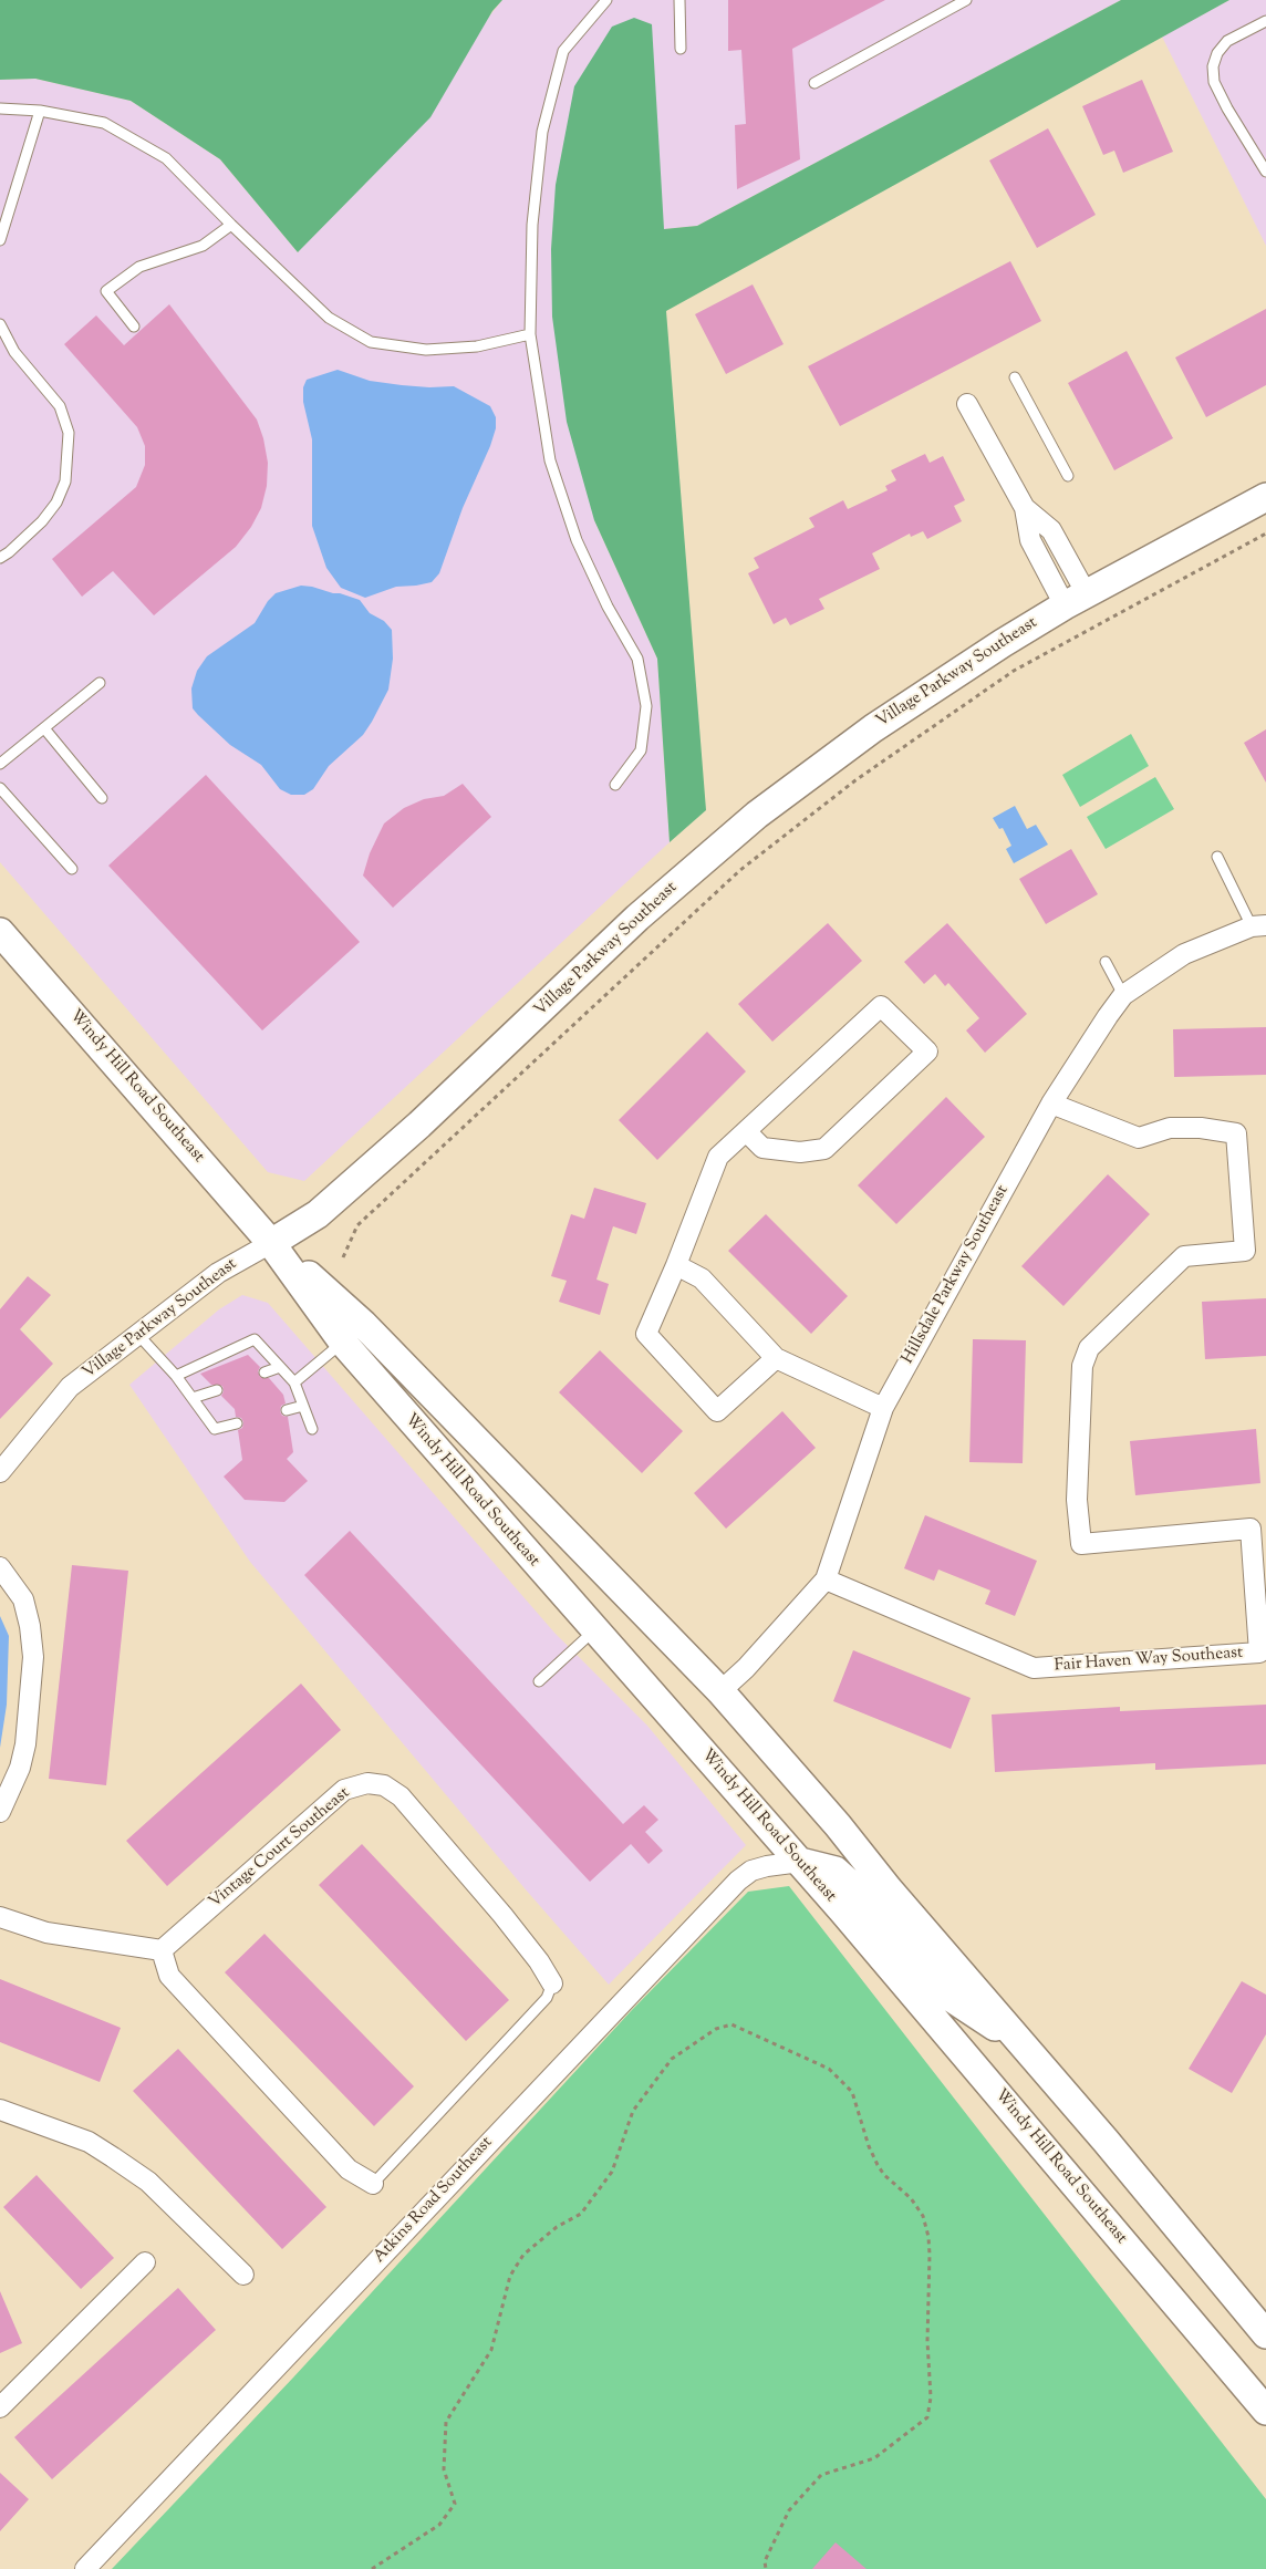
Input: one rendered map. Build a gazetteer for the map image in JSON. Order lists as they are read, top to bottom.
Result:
{
  "streets": {
    "main road": ["Village Parkway Southeast", "Windy Hill Road Southeast"],
    "street": [
      "Hillsdale Parkway Southeast",
      "Fair Haven Way Southeast",
      "Vintage Court Southeast",
      "Atkins Road Southeast"
    ]
  },
  "crossings": [
    ["Village Parkway Southeast", "Windy Hill Road Southeast"],
    ["Windy Hill Road Southeast", "Hillsdale Parkway Southeast"],
    ["Windy Hill Road Southeast", "Atkins Road Southeast"],
    ["Hillsdale Parkway Southeast", "Fair Haven Way Southeast"]
  ]
}
